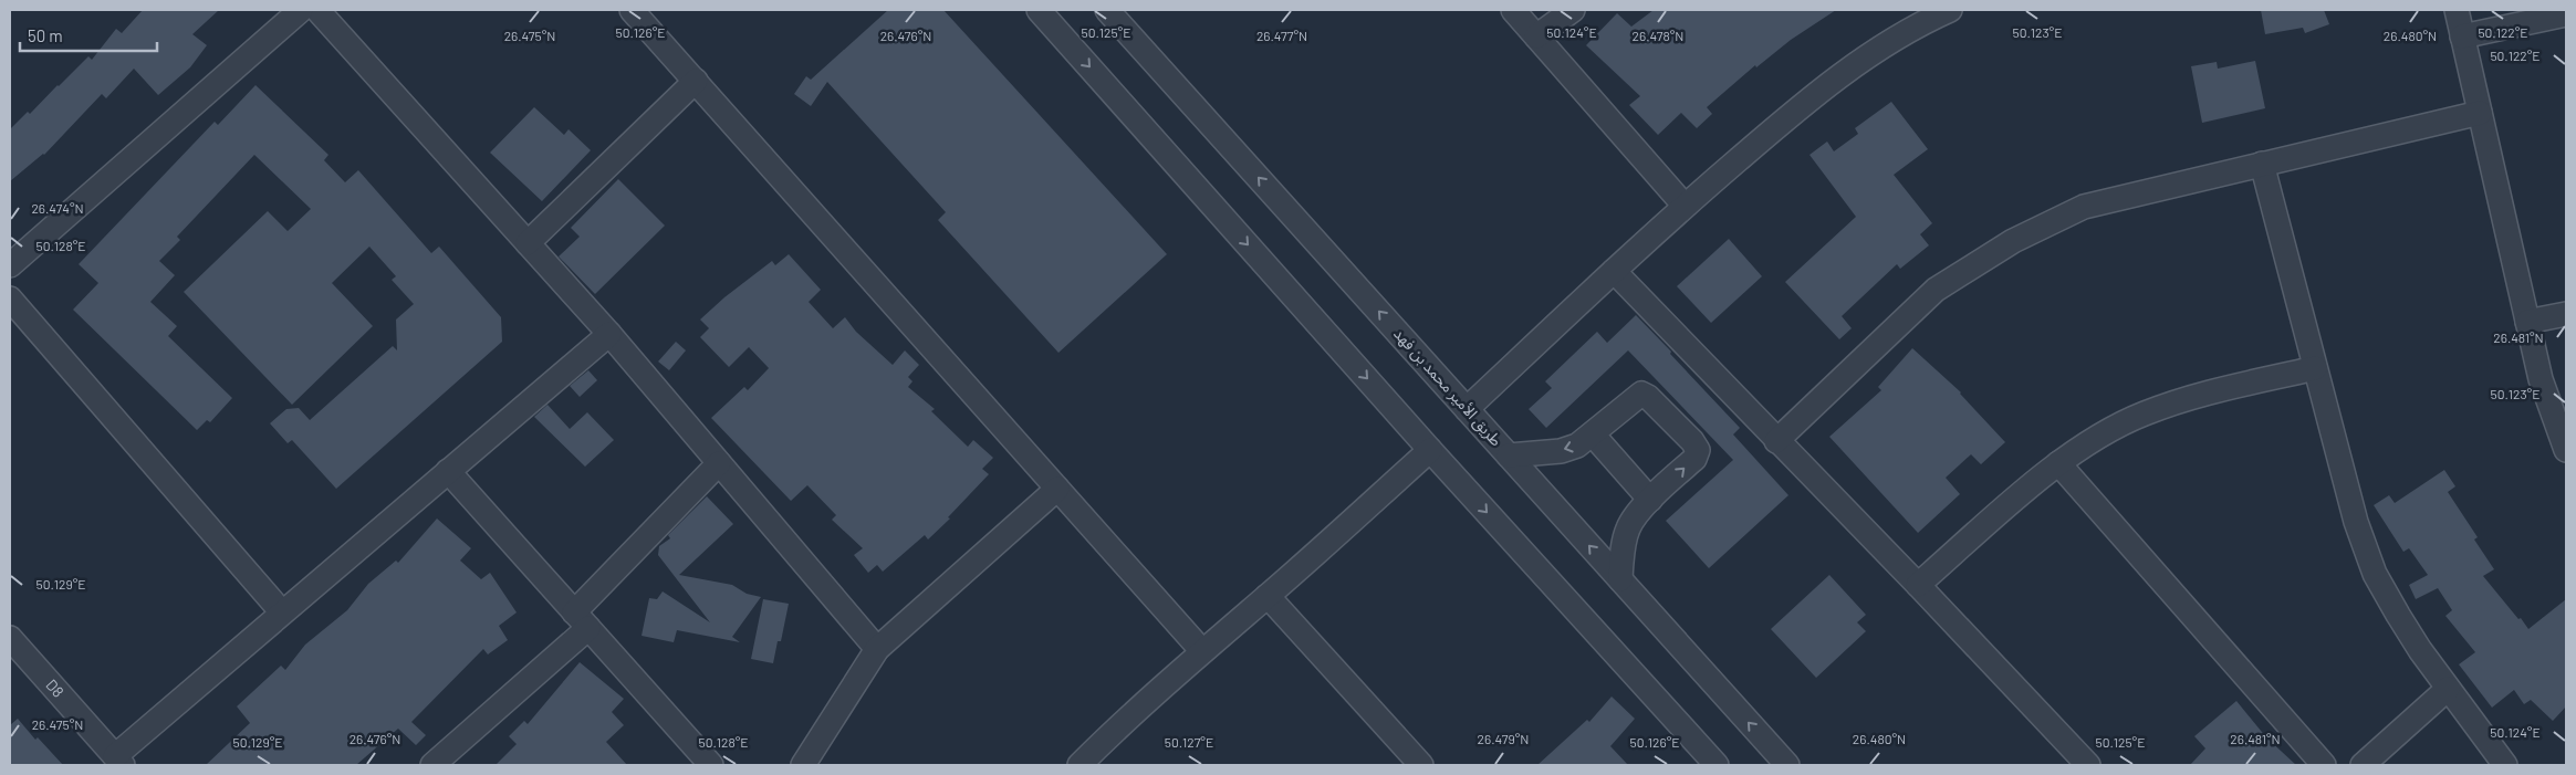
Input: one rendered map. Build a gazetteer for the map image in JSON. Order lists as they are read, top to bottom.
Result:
{
  "streets": {
    "street": ["طريق الأمير محمد بن فهد", "D8"]
  },
  "scale_bar": "50 m",
  "coordinates": [
    "50.126°E",
    "50.124°E",
    "50.125°E",
    "50.123°E",
    "50.122°E",
    "26.475°N",
    "26.476°N",
    "26.477°N",
    "26.478°N",
    "26.480°N",
    "26.474°N",
    "50.128°E",
    "26.481°N",
    "50.129°E",
    "26.479°N",
    "50.127°E"
  ]
}
